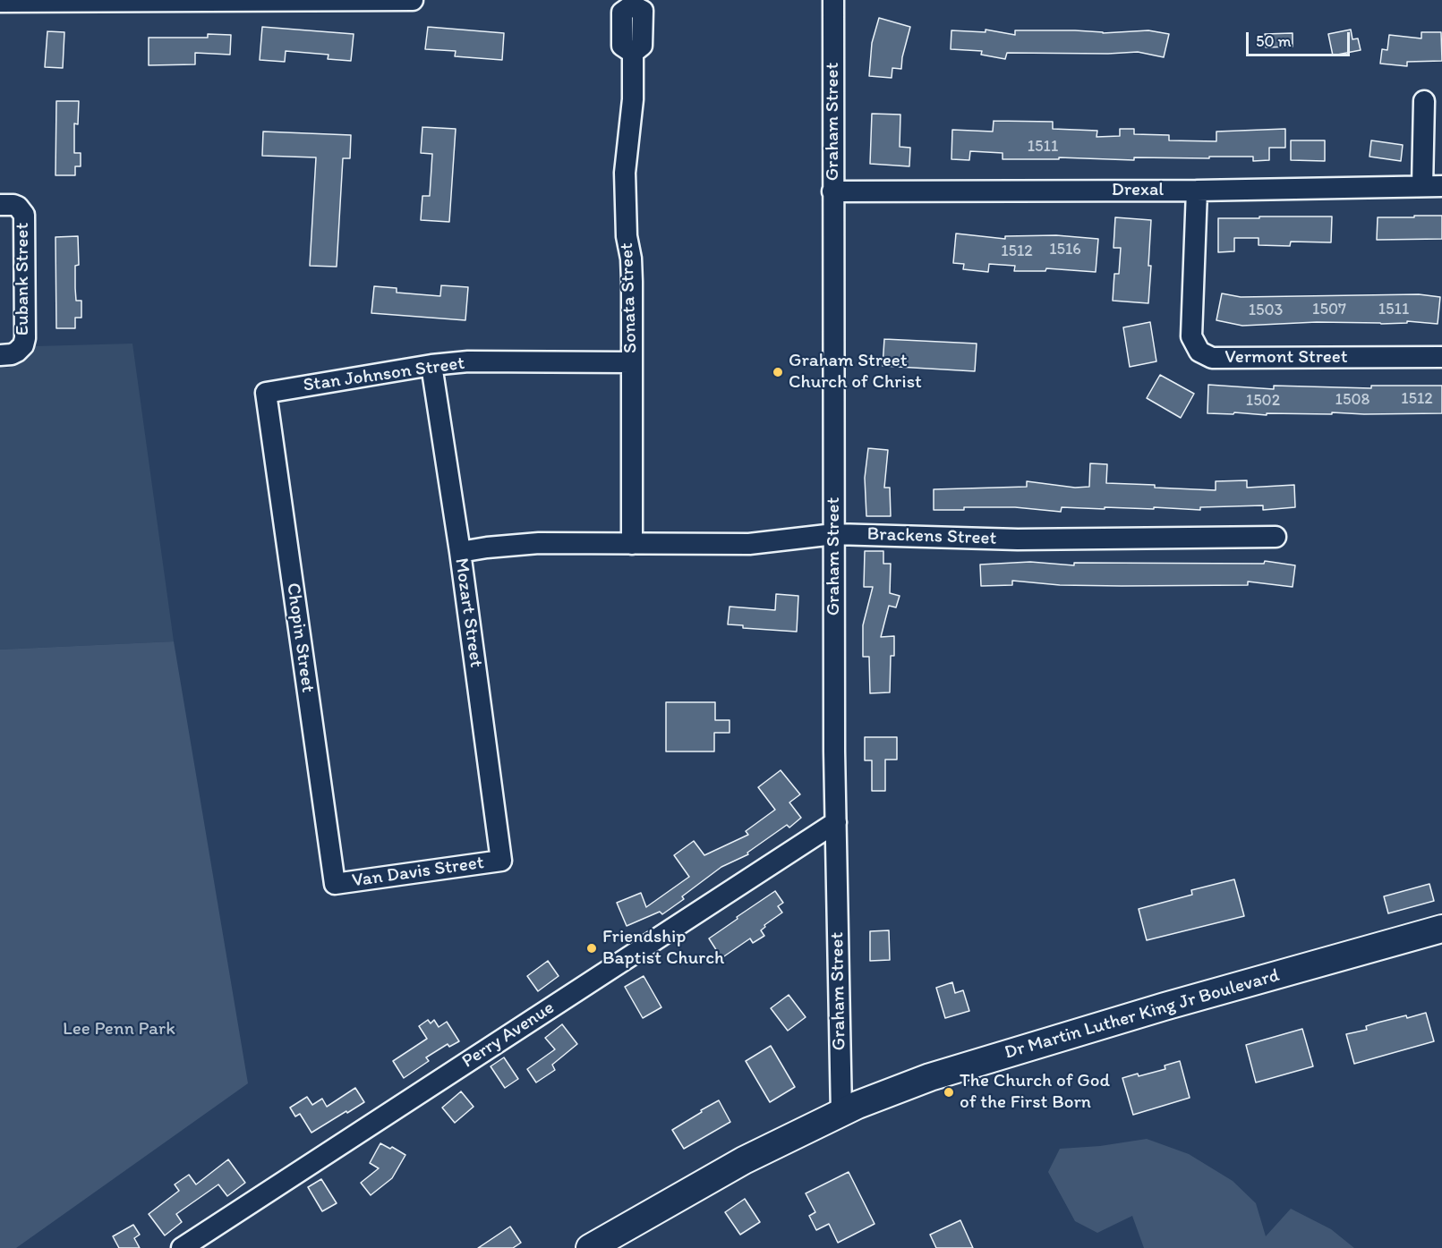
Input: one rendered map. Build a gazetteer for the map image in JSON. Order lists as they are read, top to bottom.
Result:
{
  "streets": {
    "main road": ["Dr Martin Luther King Jr Boulevard"],
    "street": [
      "Graham Street",
      "Drexal",
      "Eubank Street",
      "Sonata Street",
      "Vermont Street",
      "Stan Johnson Street",
      "Brackens Street",
      "Mozart Street",
      "Chopin Street",
      "Van Davis Street",
      "Perry Avenue"
    ]
  },
  "crossings": [
    ["Graham Street", "Drexal"],
    ["Graham Street", "Brackens Street"],
    ["Graham Street", "Dr Martin Luther King Jr Boulevard"],
    ["Graham Street", "Perry Avenue"],
    ["Drexal", "Vermont Street"],
    ["Sonata Street", "Stan Johnson Street"],
    ["Sonata Street", "Brackens Street"],
    ["Stan Johnson Street", "Mozart Street"],
    ["Stan Johnson Street", "Chopin Street"],
    ["Brackens Street", "Mozart Street"],
    ["Mozart Street", "Van Davis Street"],
    ["Chopin Street", "Van Davis Street"]
  ],
  "parks": ["Lee Penn Park"],
  "places": ["Graham Street Church of Christ", "Friendship Baptist Church", "The Church of God of the First Born"],
  "house_numbers": [
    "1511",
    "1516",
    "1512",
    "1507",
    "1511",
    "1503",
    "1512",
    "1508",
    "1502"
  ],
  "scale_bar": "50 m"
}
